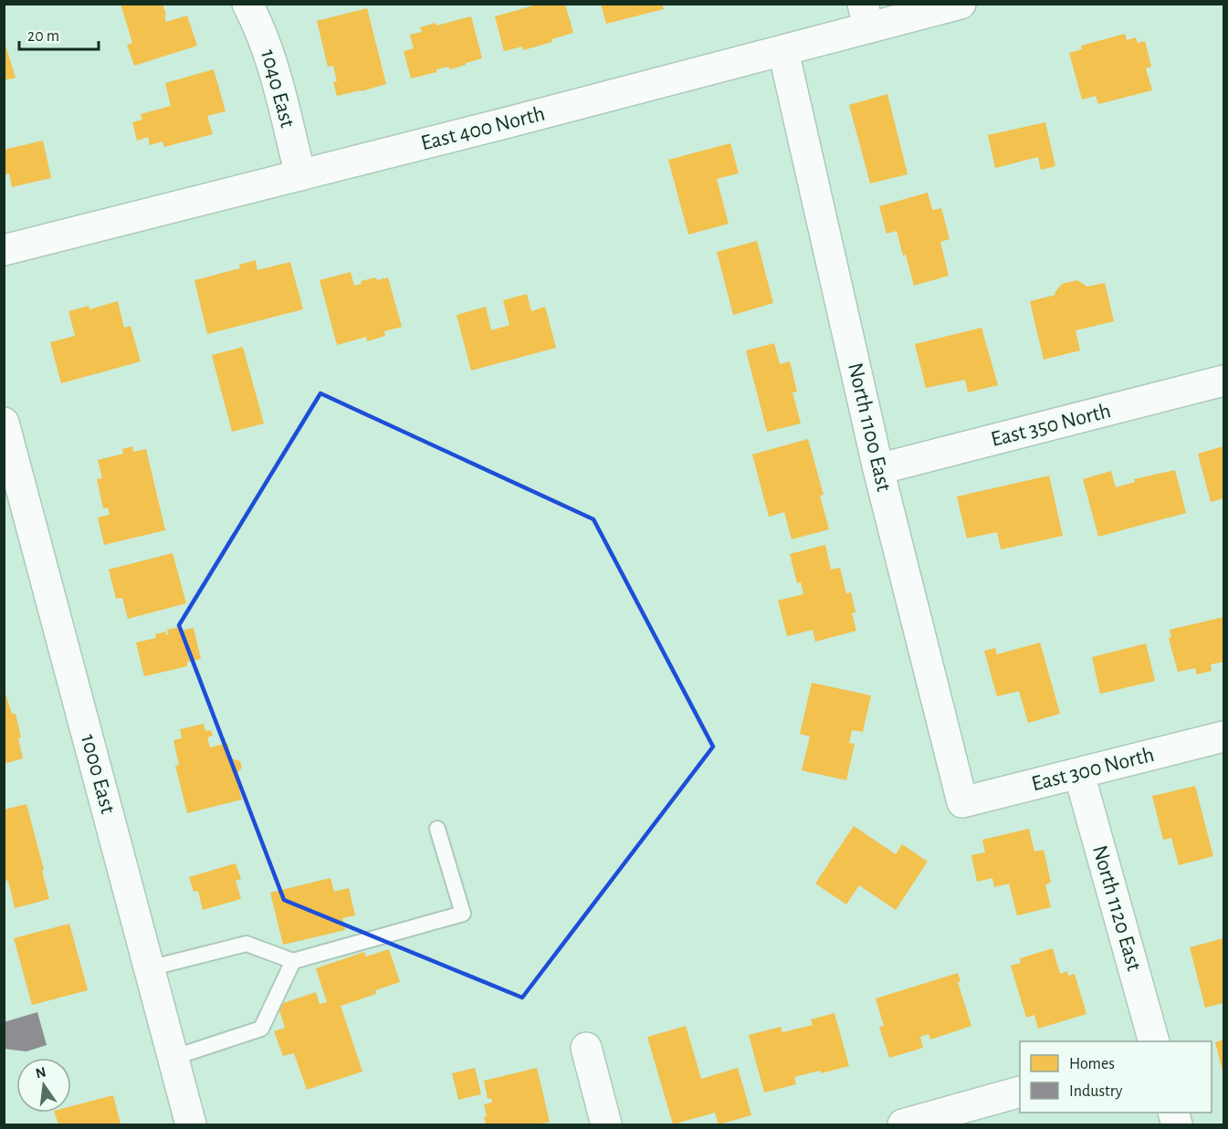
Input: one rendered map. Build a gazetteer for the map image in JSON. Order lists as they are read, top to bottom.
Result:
{
  "streets": {
    "street": [
      "1040 East",
      "East 400 North",
      "East 350 North",
      "North 1100 East",
      "East 300 North",
      "1000 East",
      "North 1120 East"
    ]
  },
  "crossings": [
    ["1040 East", "East 400 North"],
    ["East 400 North", "North 1100 East"],
    ["East 350 North", "North 1100 East"],
    ["North 1100 East", "East 300 North"],
    ["East 300 North", "North 1120 East"]
  ],
  "legend": ["Homes", "Industry"],
  "scale_bar": "20 m",
  "north": "top"
}
